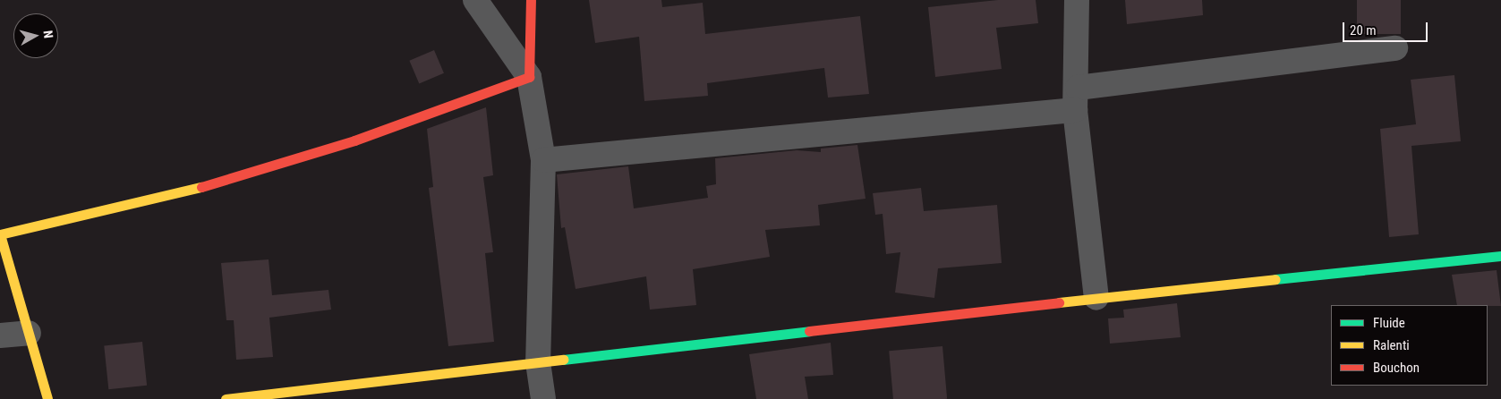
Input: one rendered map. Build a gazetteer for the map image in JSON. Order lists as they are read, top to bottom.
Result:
{
  "legend": ["Fluide", "Ralenti", "Bouchon"],
  "scale_bar": "20 m",
  "north": "right"
}
